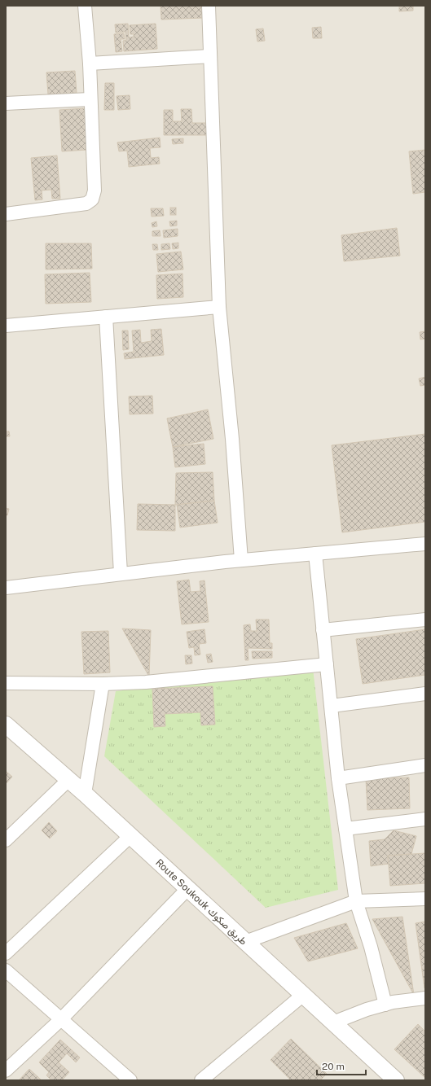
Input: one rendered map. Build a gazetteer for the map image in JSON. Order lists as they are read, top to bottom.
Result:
{
  "streets": {
    "street": ["Route Soukouk طريق صكوك"]
  },
  "scale_bar": "20 m"
}
